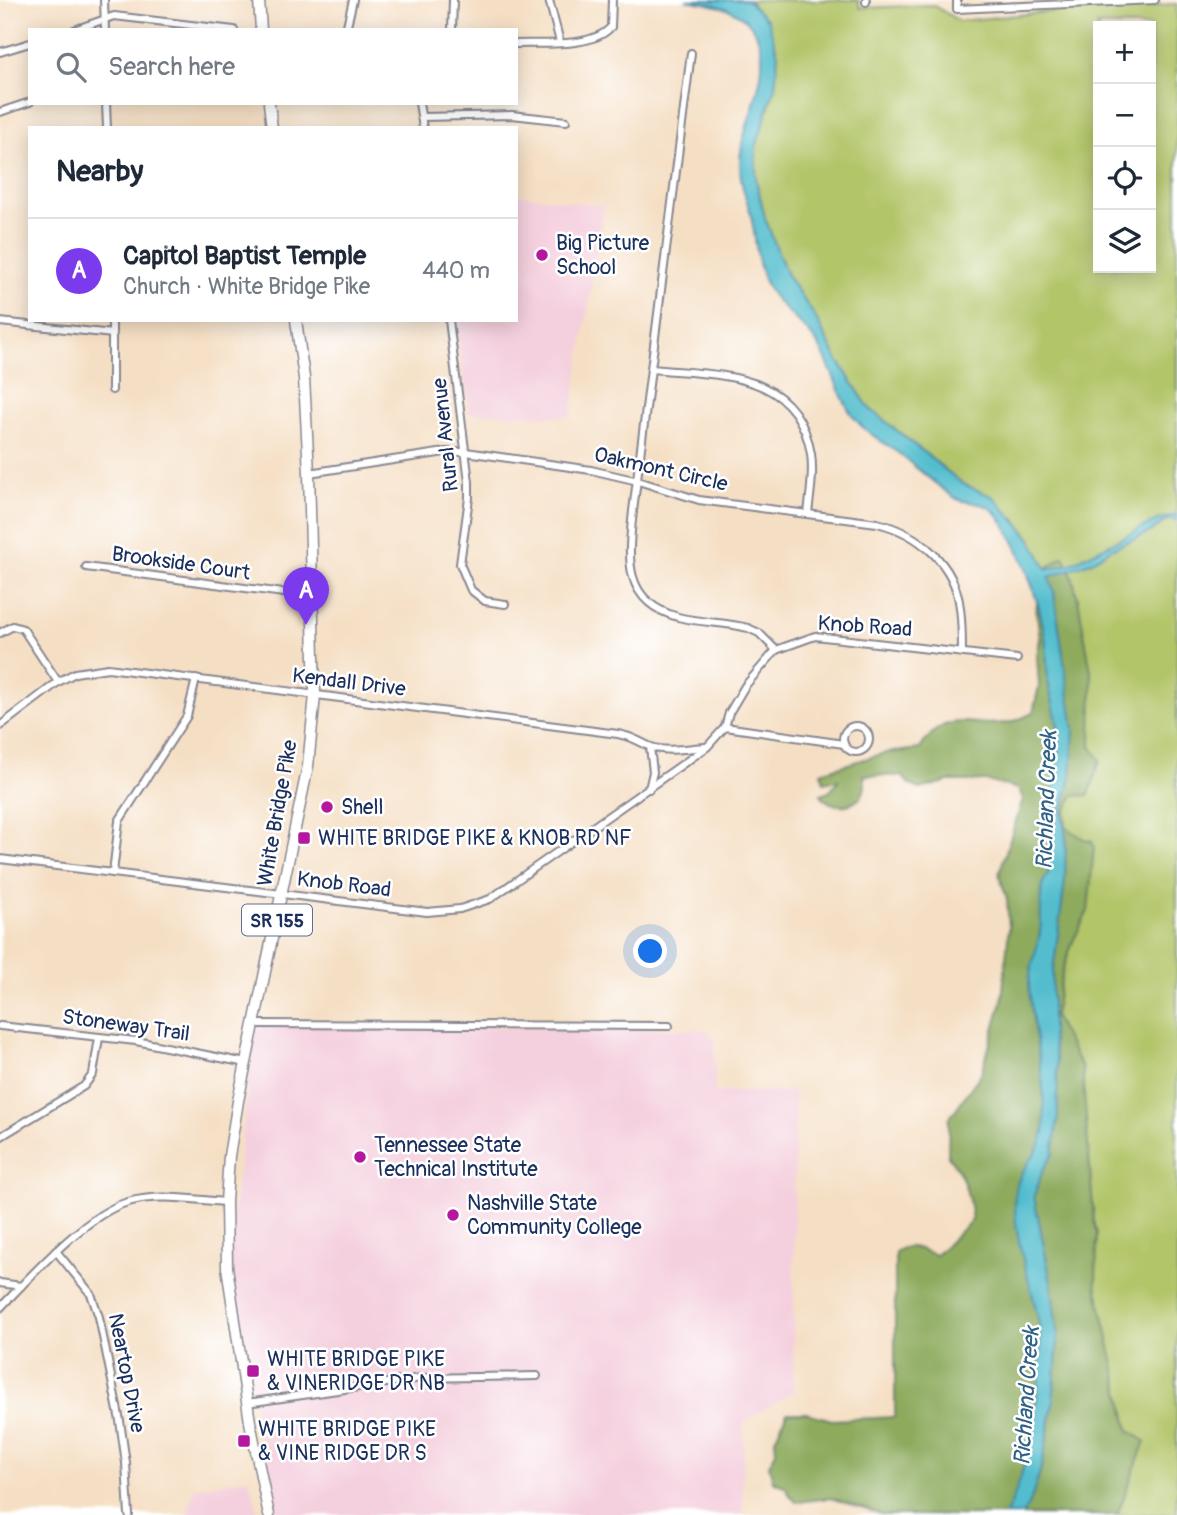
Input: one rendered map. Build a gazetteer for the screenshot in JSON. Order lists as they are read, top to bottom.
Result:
{
  "streets": {
    "main road": ["White Bridge Pike", "SR 155"],
    "street": [
      "Rural Avenue",
      "Oakmont Circle",
      "Brookside Court",
      "Knob Road",
      "Kendall Drive",
      "Stoneway Trail",
      "Neartop Drive"
    ]
  },
  "crossings": [
    ["Rural Avenue", "Oakmont Circle"],
    ["Oakmont Circle", "Knob Road"],
    ["Oakmont Circle", "White Bridge Pike"],
    ["Brookside Court", "White Bridge Pike"],
    ["Knob Road", "Kendall Drive"],
    ["Knob Road", "White Bridge Pike"],
    ["Kendall Drive", "White Bridge Pike"],
    ["White Bridge Pike", "Stoneway Trail"]
  ],
  "water": ["Richland Creek"],
  "places": {
    "other": [
      "Big Picture School",
      "Shell",
      "Tennessee State Technical Institute",
      "Nashville State Community College"
    ],
    "transit": ["WHITE BRIDGE PIKE & KNOB RD NF", "WHITE BRIDGE PIKE & VINERIDGE DR NB", "WHITE BRIDGE PIKE & VINE RIDGE DR S"]
  },
  "page": {
    "map_buttons": ["+", "−"],
    "search": "Search here",
    "heading": "Nearby",
    "list": [
      {
        "mark": "A",
        "name": "Capitol Baptist Temple",
        "note": "Church · White Bridge Pike",
        "value": "440 m"
      }
    ],
    "pins": "A"
  }
}
